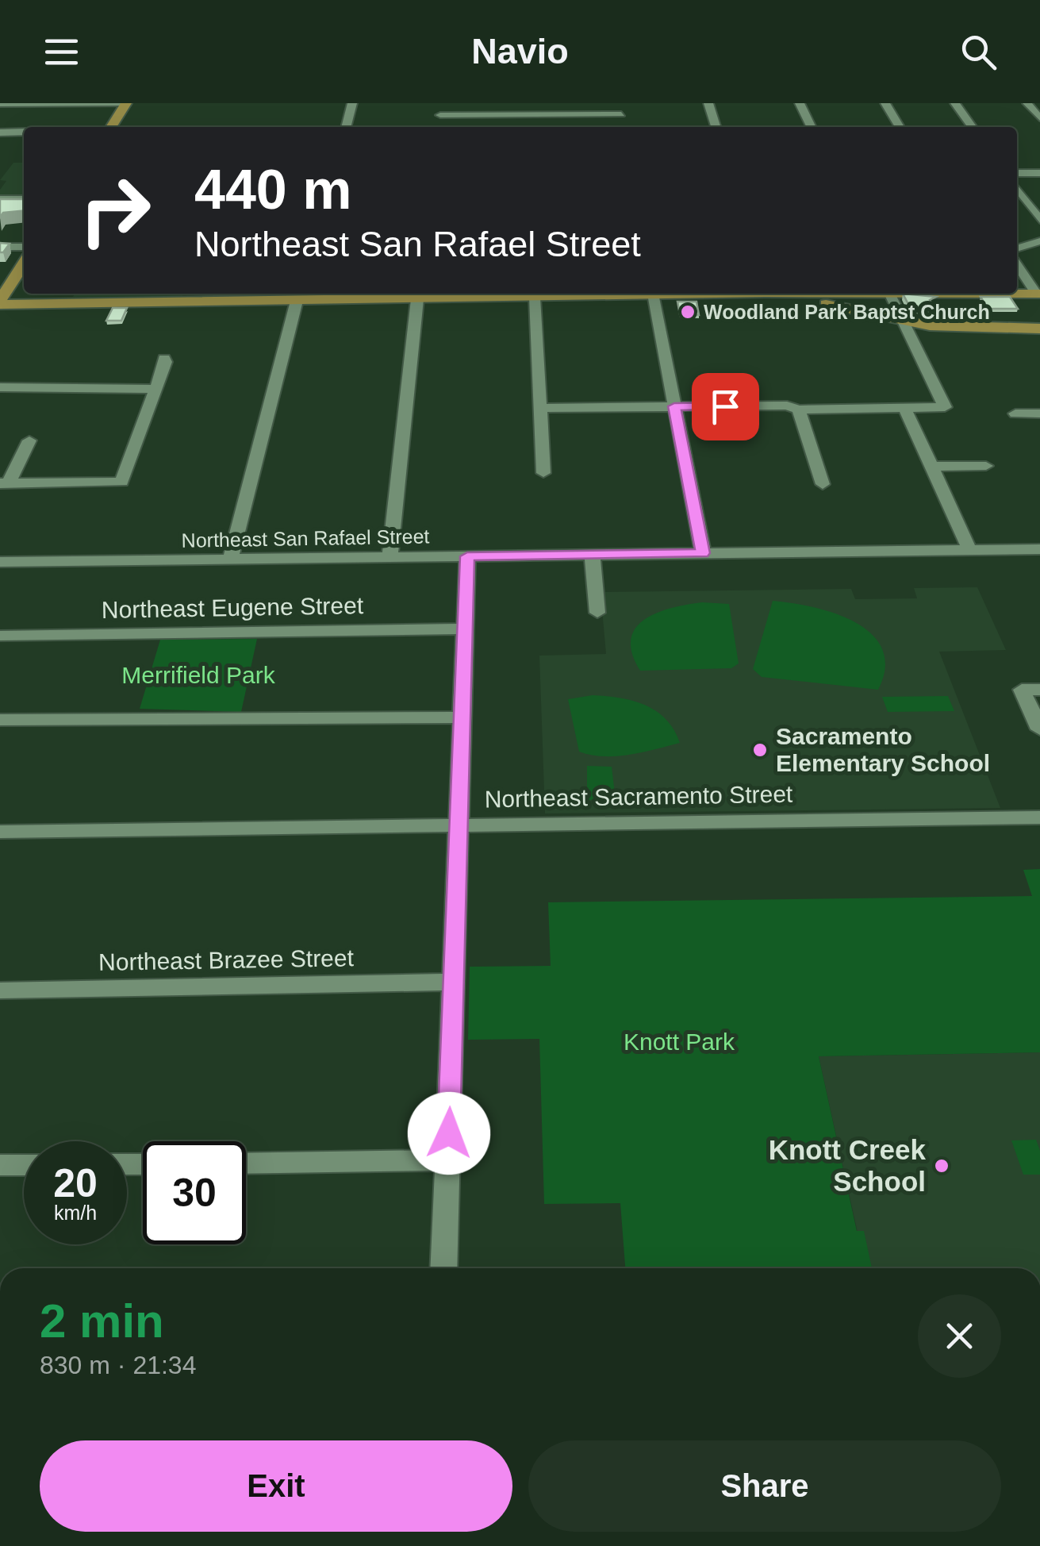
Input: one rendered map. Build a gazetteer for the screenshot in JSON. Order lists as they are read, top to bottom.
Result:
{
  "streets": {
    "street": [
      "Northeast San Rafael Street",
      "Northeast Eugene Street",
      "Northeast Sacramento Street",
      "Northeast Brazee Street"
    ]
  },
  "parks": ["Merrifield Park", "Knott Park"],
  "places": ["Woodland Park Baptst Church", "Sacramento Elementary School", "Knott Creek School"],
  "page": {
    "header": "Navio",
    "turn": ["440 m", "Northeast San Rafael Street"],
    "speed": "20 km/h",
    "limit": "30",
    "heading": ["2 min", "830 m · 21:34"],
    "buttons": ["Exit", "Share"]
  }
}
